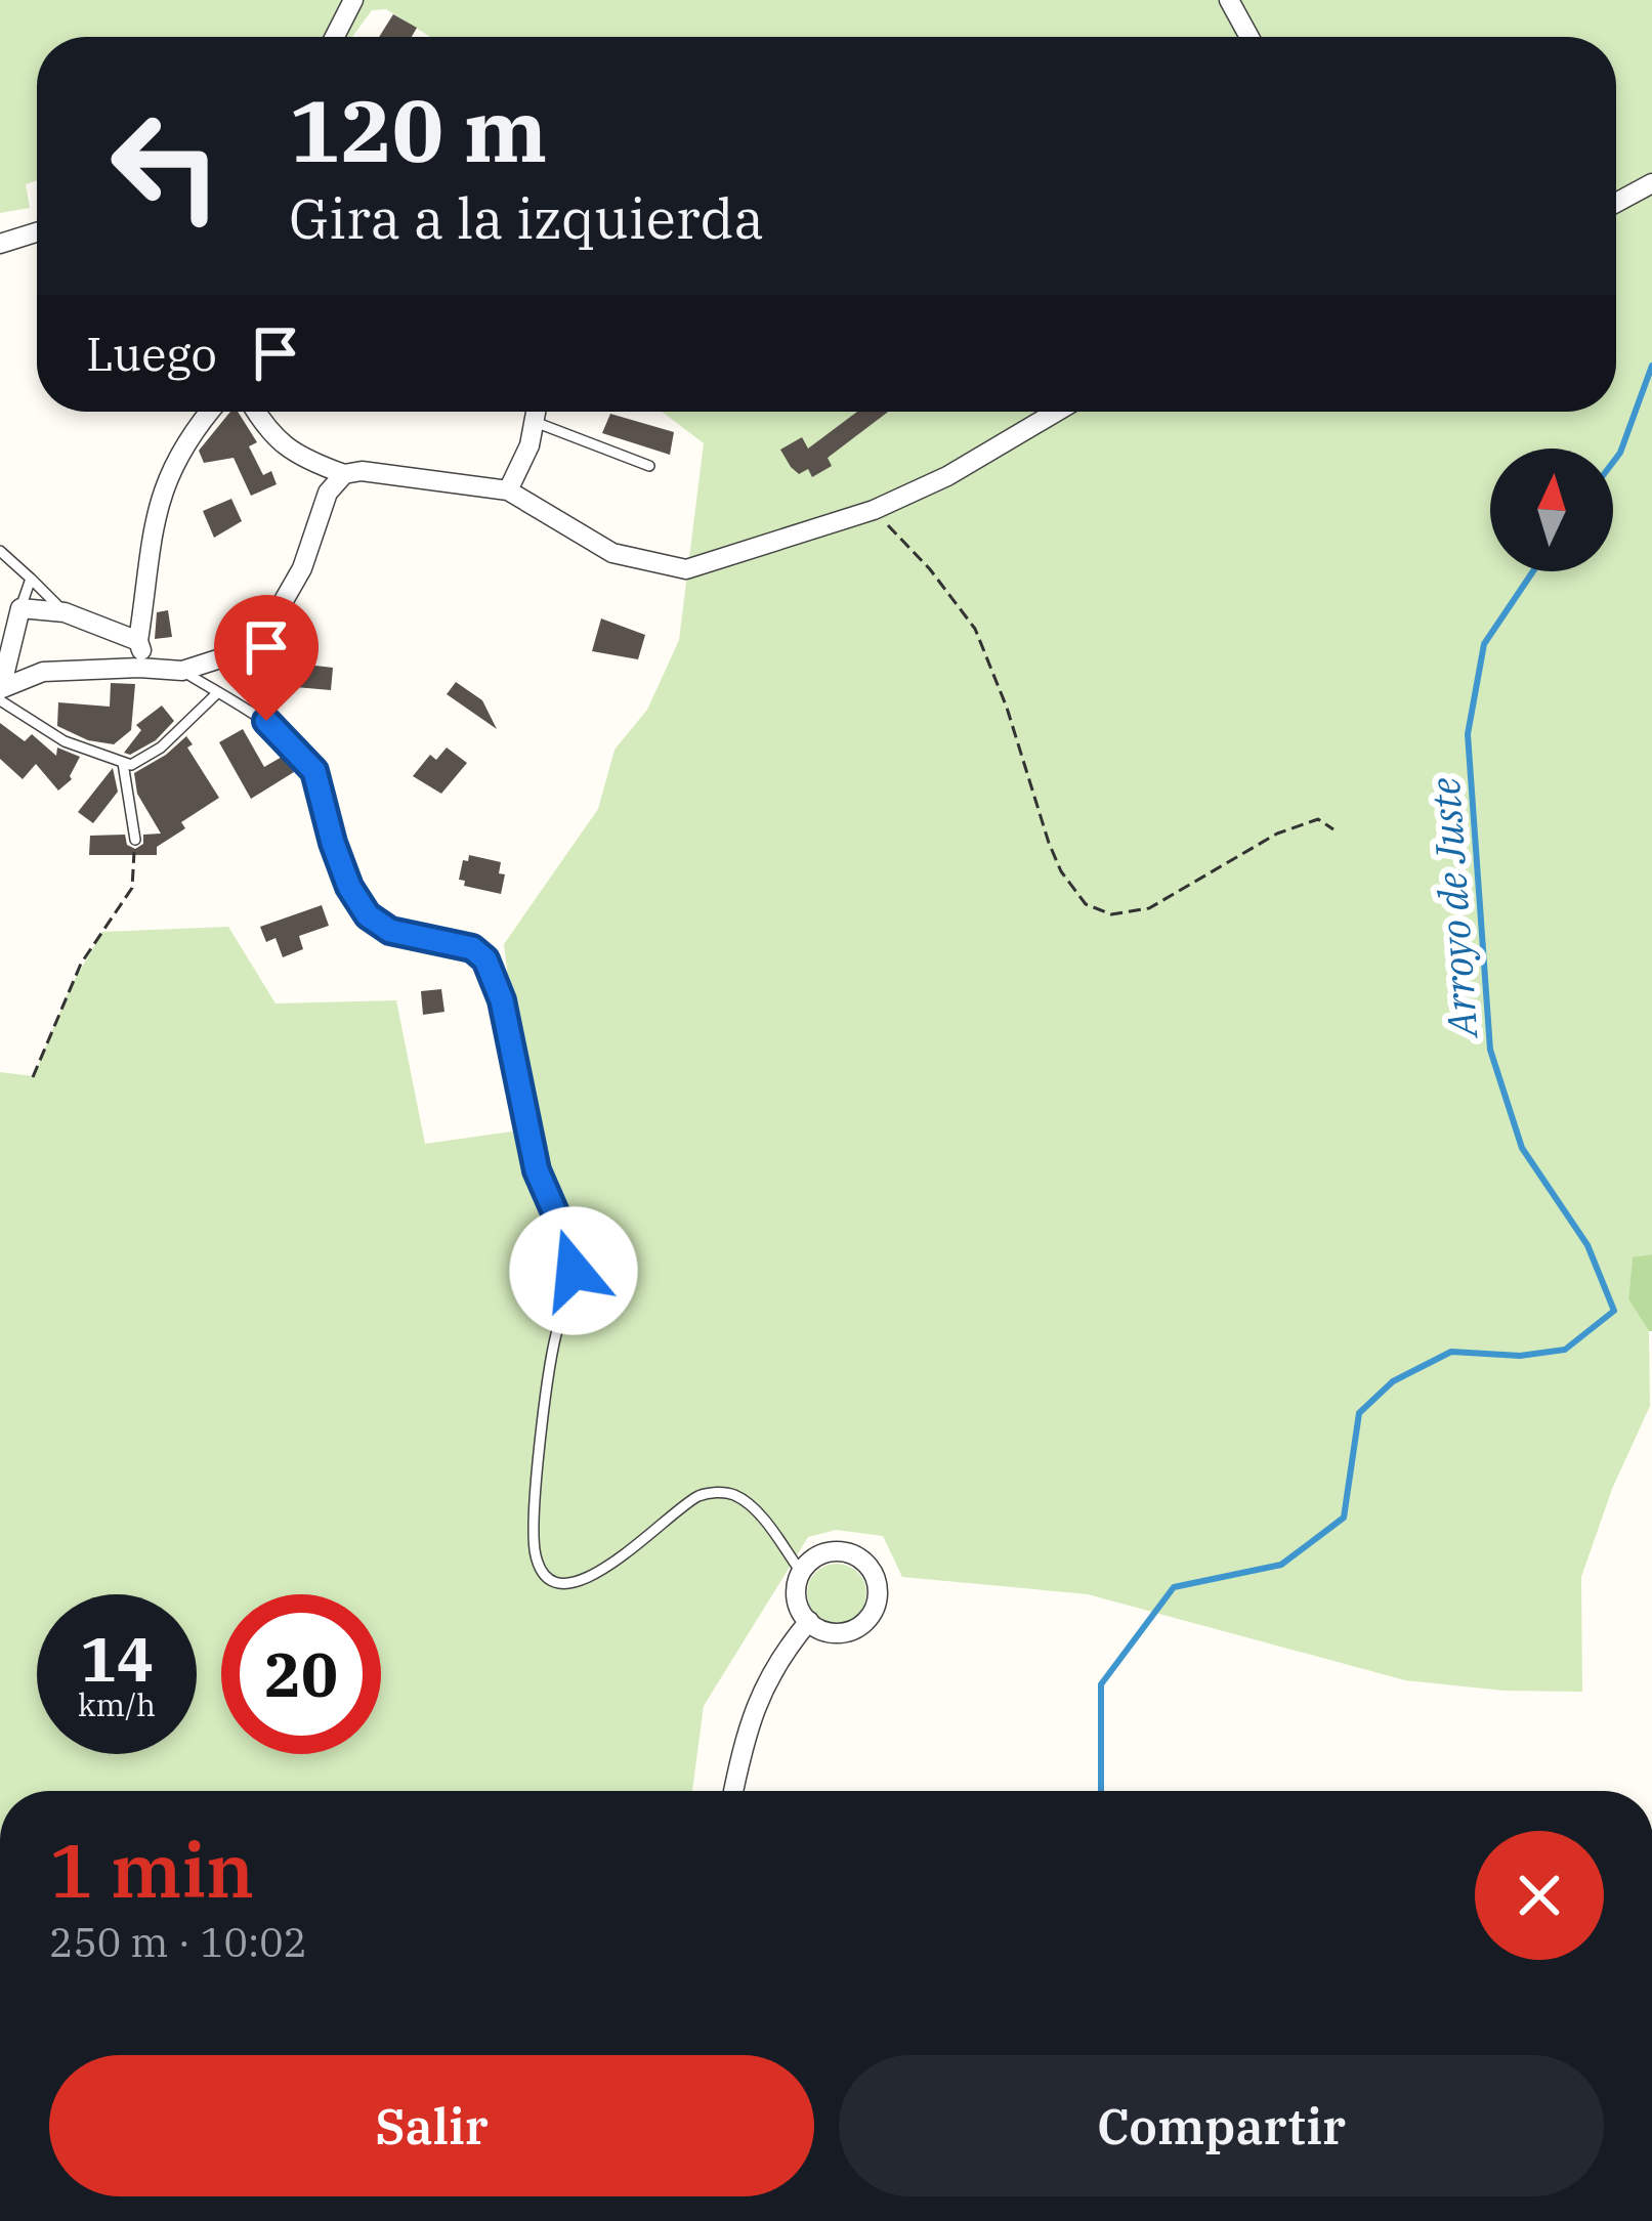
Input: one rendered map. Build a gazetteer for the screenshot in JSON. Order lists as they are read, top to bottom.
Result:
{
  "water": ["Arroyo de Juste"],
  "north": "top",
  "page": {
    "turn": ["120 m", "Gira a la izquierda"],
    "then": "Luego",
    "speed": "14 km/h",
    "limit": "20",
    "heading": ["1 min", "250 m · 10:02"],
    "buttons": ["Salir", "Compartir"]
  }
}
